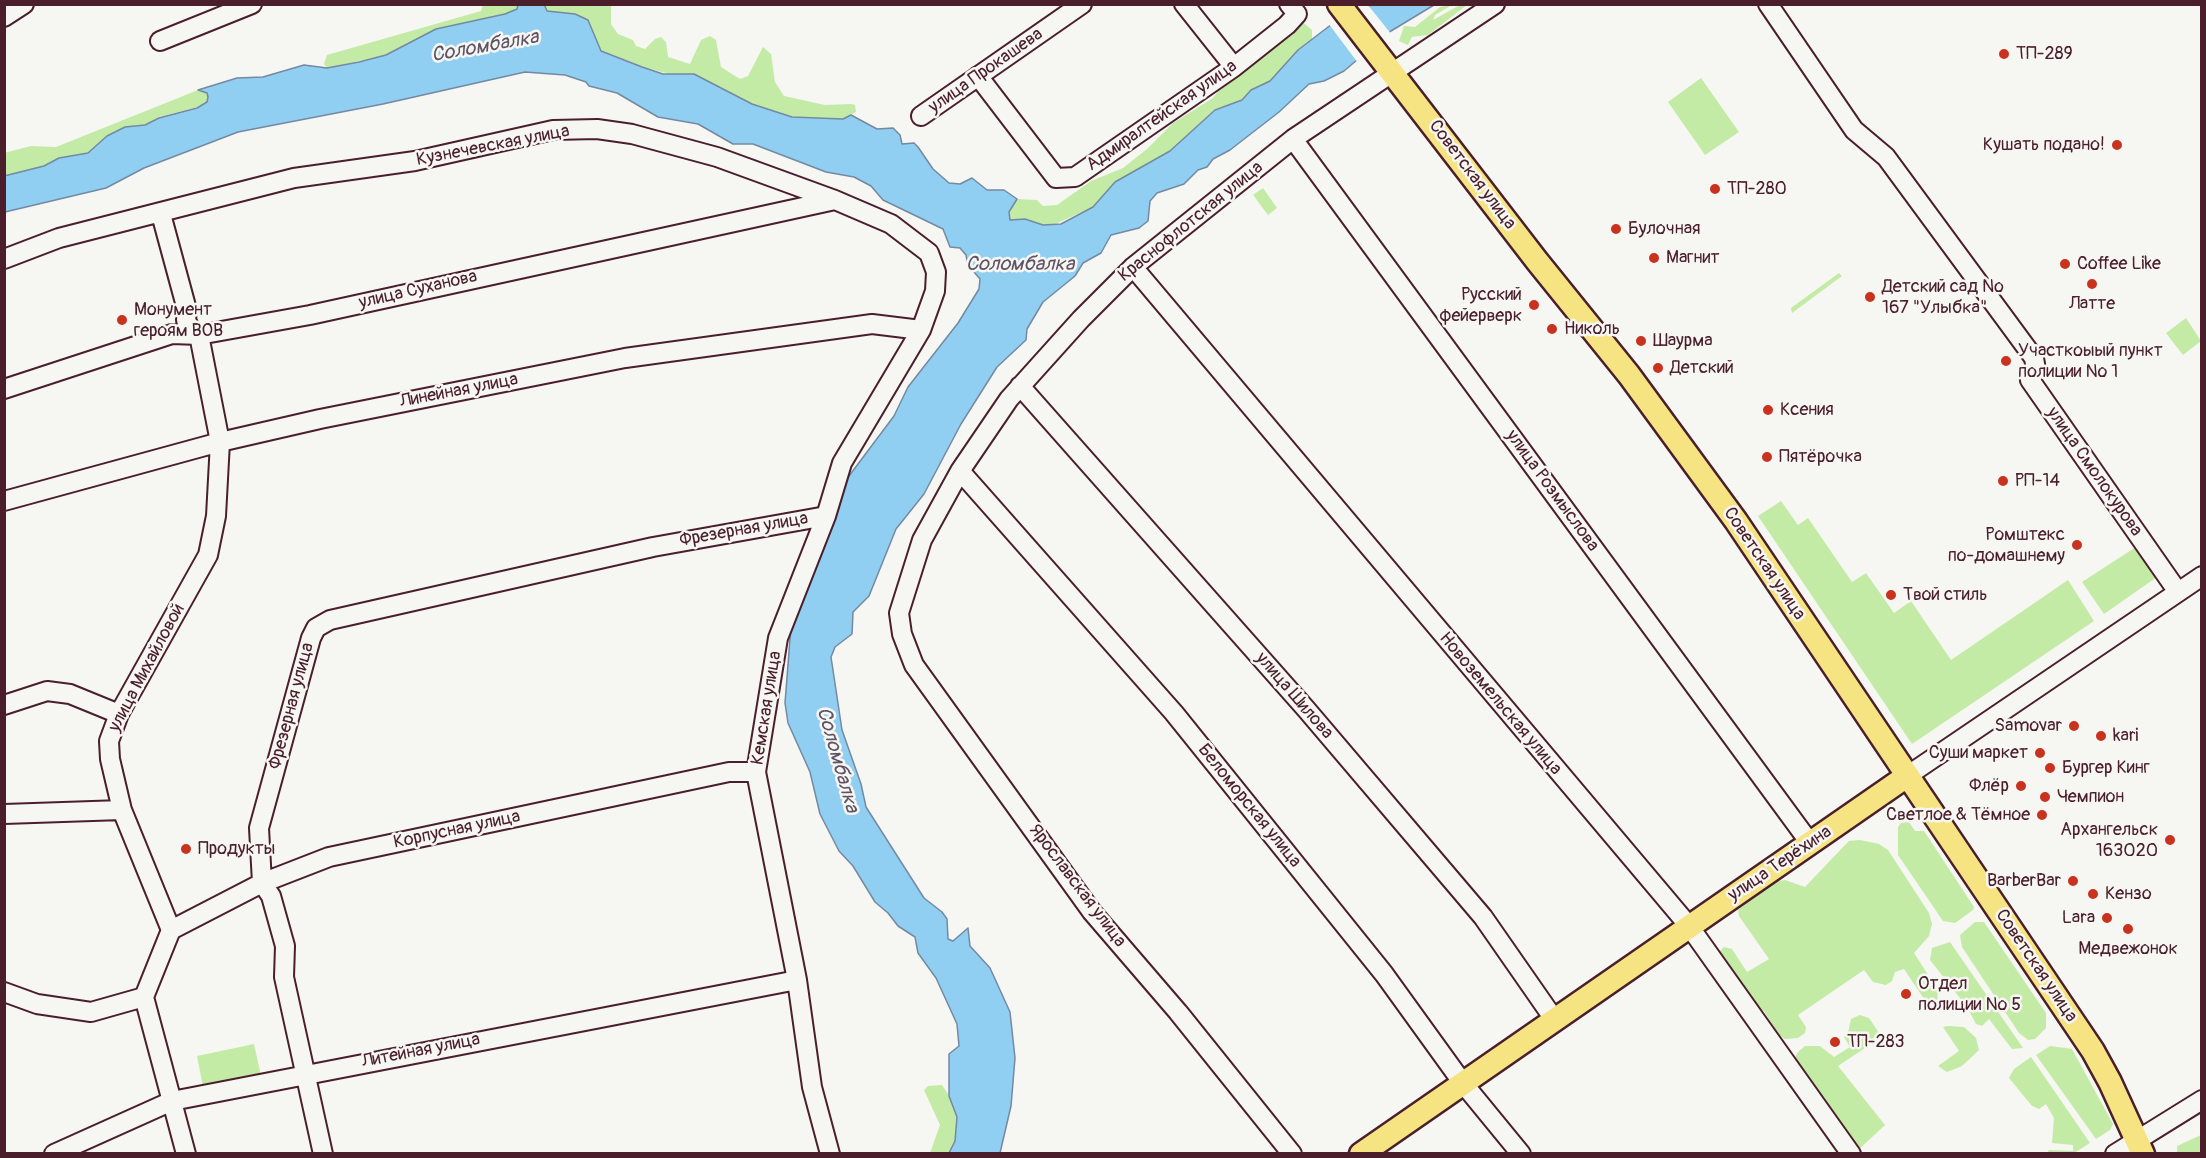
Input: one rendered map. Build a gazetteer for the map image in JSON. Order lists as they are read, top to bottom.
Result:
{
  "streets": {
    "main road": ["Советская улица", "улица Терёхина"],
    "street": [
      "улица Прокашева",
      "Адмиралтейская улица",
      "Кузнечевская улица",
      "Краснофлотская улица",
      "улица Суханова",
      "Линейная улица",
      "улица Смолокурова",
      "улица Розмыслова",
      "Фрезерная улица",
      "улица Михайловой",
      "улица Шилова",
      "Новоземельская улица",
      "Кемская улица",
      "Беломорская улица",
      "Корпусная улица",
      "Ярославская улица",
      "Литейная улица"
    ]
  },
  "crossings": [
    ["улица Прокашева", "Адмиралтейская улица"],
    ["Кузнечевская улица", "улица Суханова"],
    ["Кузнечевская улица", "улица Михайловой"],
    ["Кузнечевская улица", "Кемская улица"],
    ["Советская улица", "Краснофлотская улица"],
    ["Советская улица", "улица Терёхина"],
    ["Краснофлотская улица", "улица Розмыслова"],
    ["Краснофлотская улица", "улица Шилова"],
    ["Краснофлотская улица", "Новоземельская улица"],
    ["Краснофлотская улица", "Беломорская улица"],
    ["Краснофлотская улица", "Ярославская улица"],
    ["улица Суханова", "улица Михайловой"],
    ["Линейная улица", "улица Михайловой"],
    ["Линейная улица", "Кемская улица"],
    ["улица Смолокурова", "улица Терёхина"],
    ["улица Розмыслова", "улица Терёхина"],
    ["Фрезерная улица", "Кемская улица"],
    ["Фрезерная улица", "Корпусная улица"],
    ["Фрезерная улица", "Литейная улица"],
    ["улица Михайловой", "Корпусная улица"],
    ["улица Шилова", "улица Терёхина"],
    ["Новоземельская улица", "улица Терёхина"],
    ["Кемская улица", "Корпусная улица"],
    ["Кемская улица", "Литейная улица"],
    ["Беломорская улица", "улица Терёхина"]
  ],
  "water": ["Соломбалка"],
  "places": [
    "ТП-289",
    "Кушать подано!",
    "ТП-280",
    "Булочная",
    "Магнит",
    "Coffee Like",
    "Латте",
    "Детский сад № 167 \"Улыбка\"",
    "Русский фейерверк",
    "Монумент героям ВОВ",
    "Николь",
    "Шаурма",
    "Участкоыый пункт полиции № 1",
    "Детский",
    "Ксения",
    "Пятёрочка",
    "РП-14",
    "Ромштекс по-домашнему",
    "Твой стиль",
    "Samovar",
    "kari",
    "Суши маркет",
    "Бургер Кинг",
    "Флёр",
    "Чемпион",
    "Светлое & Тёмное",
    "Архангельск 163020",
    "Продукты",
    "BarberBar",
    "Кензо",
    "Lara",
    "Медвежонок",
    "Отдел полиции № 5",
    "ТП-283"
  ]
}
